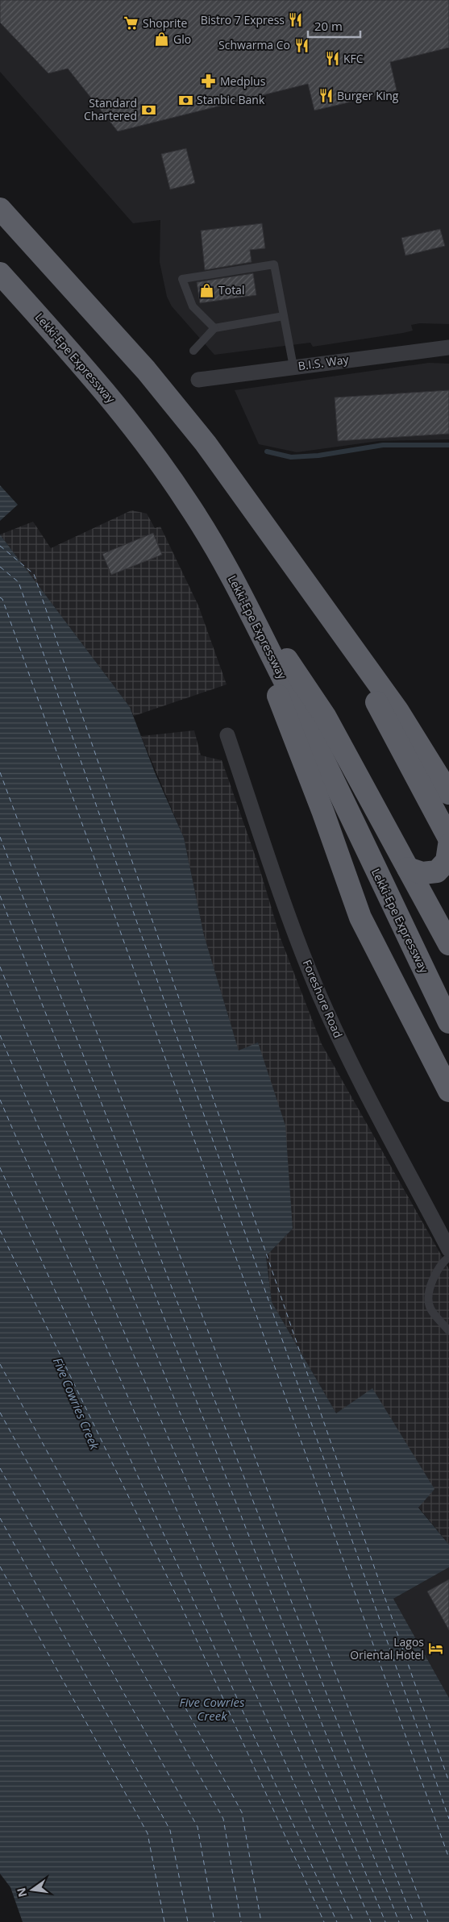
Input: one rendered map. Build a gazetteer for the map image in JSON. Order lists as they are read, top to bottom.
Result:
{
  "streets": {
    "highway": ["Lekki-Epe Expressway"],
    "street": ["B.I.S. Way", "Foreshore Road"]
  },
  "water": ["Five Cowries Creek"],
  "places": {
    "restaurant": [
      "Bistro 7 Express",
      "Schwarma Co",
      "KFC",
      "Burger King"
    ],
    "supermarket": ["Shoprite"],
    "shop": ["Glo", "Total"],
    "pharmacy": ["Medplus"],
    "bank": ["Stanbic Bank", "Standard Chartered"],
    "hotel": ["Lagos Oriental Hotel"]
  },
  "scale_bar": "20 m",
  "north": "left"
}
